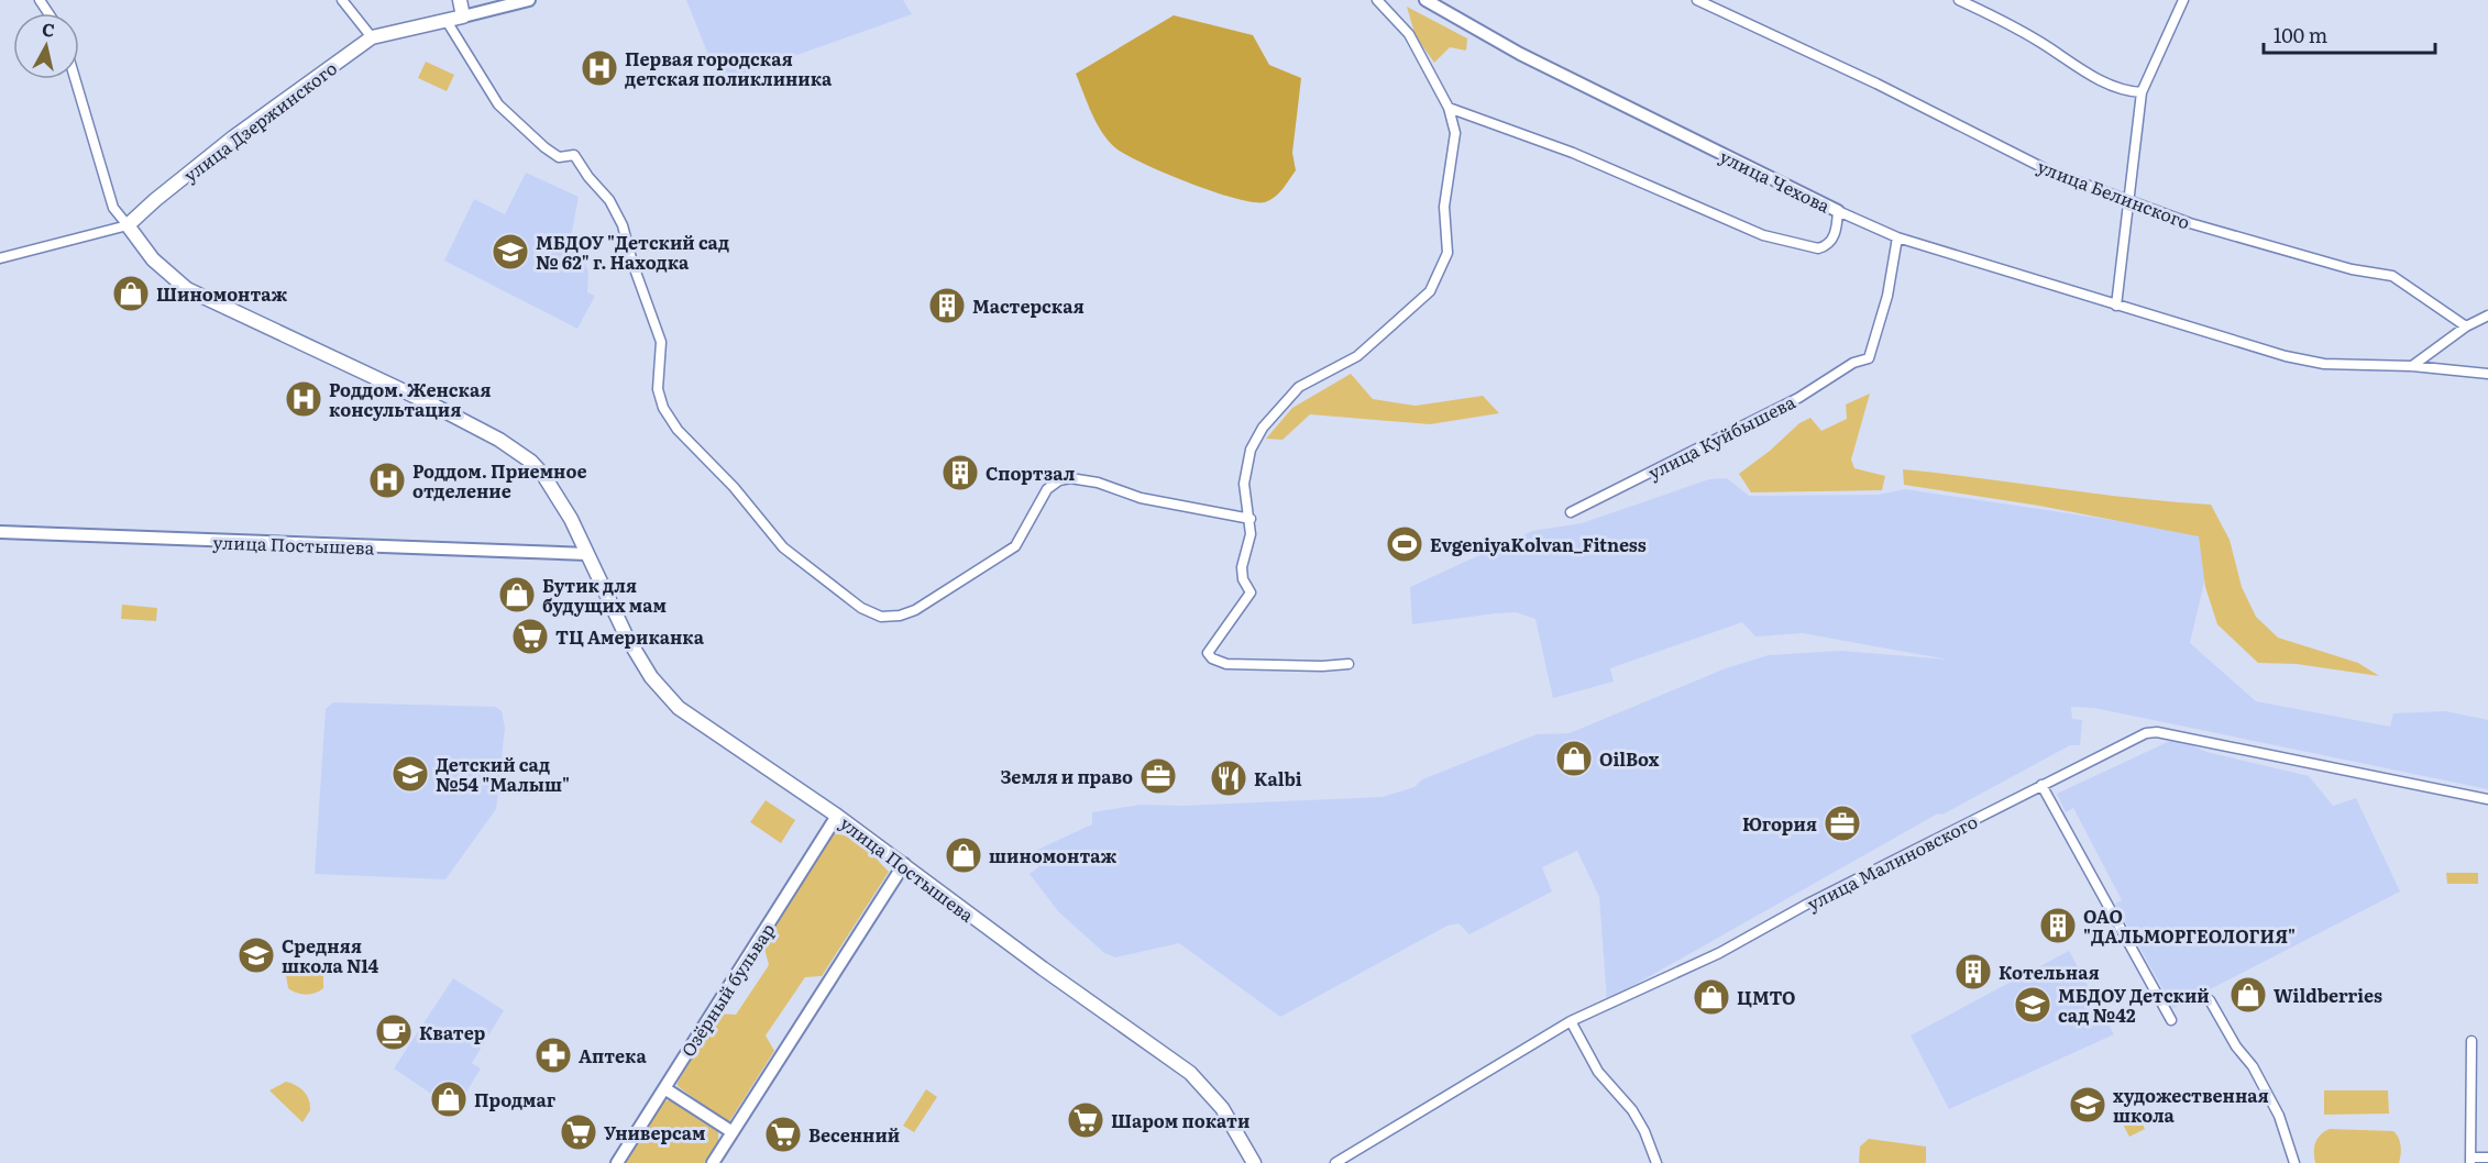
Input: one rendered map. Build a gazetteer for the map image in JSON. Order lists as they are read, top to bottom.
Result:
{
  "streets": {
    "main road": ["улица Дзержинского", "улица Постышева"],
    "street": [
      "улица Чехова",
      "улица Белинского",
      "улица Куйбышева",
      "улица Малиновского",
      "Озёрный бульвар"
    ]
  },
  "crossings": [
    ["улица Дзержинского", "улица Постышева"],
    ["улица Постышева", "Озёрный бульвар"]
  ],
  "places": {
    "hospital": ["Первая городская детская поликлиника", "Роддом. Женская консультация", "Роддом. Приемное отделение"],
    "school or university": [
      "МБДОУ \"Детский сад № 62\" г. Находка",
      "Детский сад №54 \"Малыш\"",
      "Средняя школа N14",
      "МБДОУ Детский сад №42",
      "художественная школа"
    ],
    "shop": [
      "Шиномонтаж",
      "Бутик для будущих мам",
      "OilBox",
      "шиномонтаж",
      "Wildberries",
      "ЦМТО",
      "Продмаг"
    ],
    "building": [
      "Мастерская",
      "Спортзал",
      "ОАО \"ДАЛЬМОРГЕОЛОГИЯ\"",
      "Котельная"
    ],
    "sports": ["EvgeniyaKolvan_Fitness"],
    "supermarket": [
      "ТЦ Американка",
      "Шаром покати",
      "Универсам",
      "Весенний"
    ],
    "office": ["Земля и право", "Югория"],
    "restaurant": ["Kalbi"],
    "cafe": ["Кватер"],
    "pharmacy": ["Аптека"]
  },
  "scale_bar": "100 m",
  "north": "top"
}
